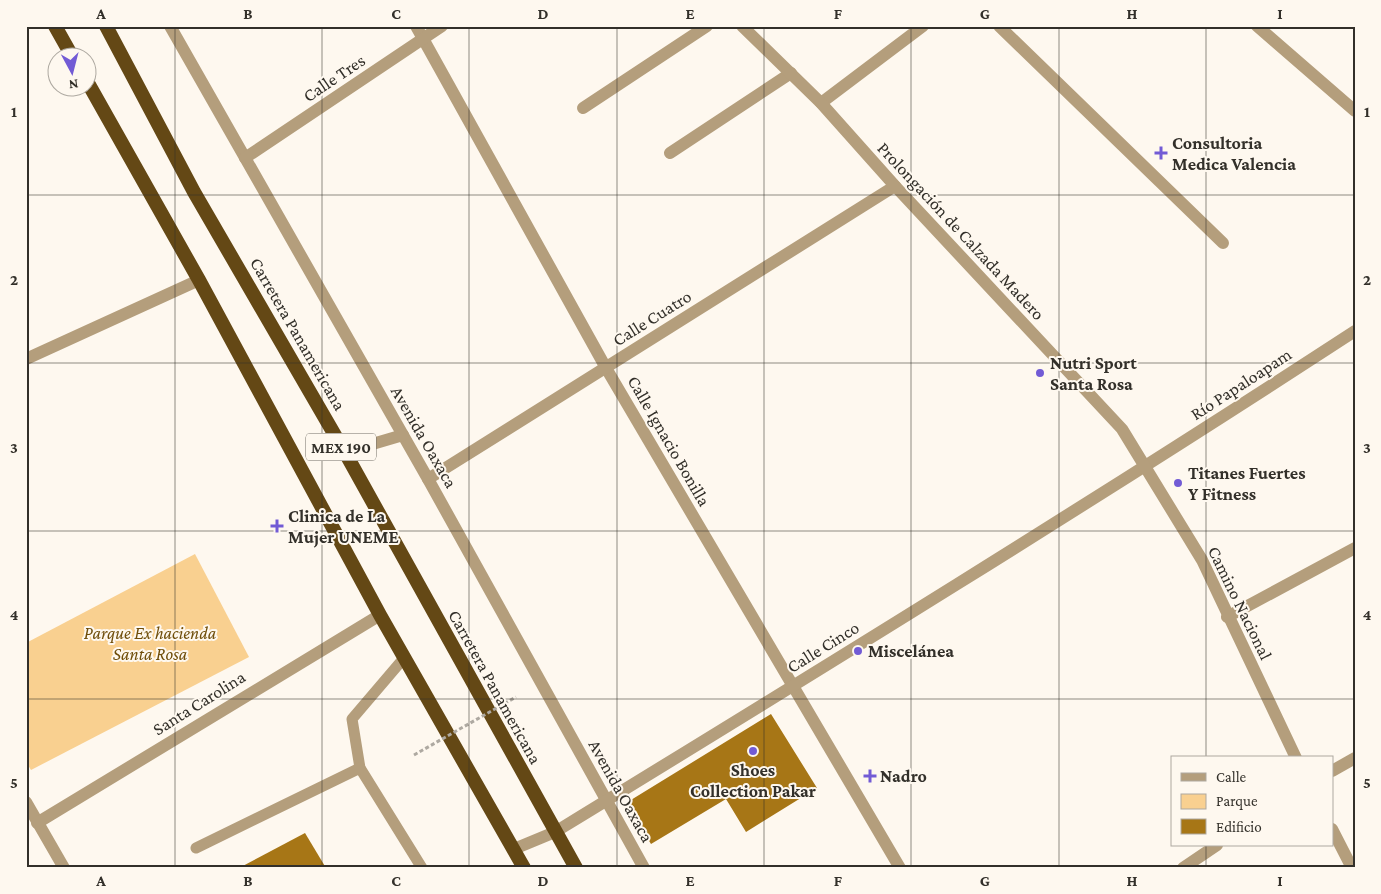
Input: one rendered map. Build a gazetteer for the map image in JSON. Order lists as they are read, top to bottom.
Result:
{
  "streets": {
    "highway": ["Carretera Panamericana", "MEX 190"],
    "street": [
      "Calle Tres",
      "Prolongación de Calzada Madero",
      "Calle Cuatro",
      "Río Papaloapam",
      "Avenida Oaxaca",
      "Calle Ignacio Bonilla",
      "Camino Nacional",
      "Calle Cinco",
      "Santa Carolina"
    ]
  },
  "crossings": [
    ["Calle Tres", "Avenida Oaxaca"],
    ["Calle Tres", "Calle Ignacio Bonilla"],
    ["Prolongación de Calzada Madero", "Calle Cuatro"],
    ["Prolongación de Calzada Madero", "Río Papaloapam"],
    ["Prolongación de Calzada Madero", "Camino Nacional"],
    ["Prolongación de Calzada Madero", "Calle Cinco"],
    ["Calle Cuatro", "Avenida Oaxaca"],
    ["Calle Cuatro", "Calle Ignacio Bonilla"],
    ["Carretera Panamericana", "Calle Cinco"],
    ["Río Papaloapam", "Camino Nacional"],
    ["Río Papaloapam", "Calle Cinco"],
    ["Avenida Oaxaca", "Calle Cinco"],
    ["Calle Ignacio Bonilla", "Calle Cinco"],
    ["MEX 190", "Calle Cinco"],
    ["MEX 190", "Santa Carolina"],
    ["Camino Nacional", "Calle Cinco"]
  ],
  "parks": ["Parque Ex hacienda Santa Rosa"],
  "places": {
    "health": ["Consultoria Medica Valencia", "Clinica de La Mujer UNEME", "Nadro"],
    "other": [
      "Nutri Sport Santa Rosa",
      "Titanes Fuertes Y Fitness",
      "Miscelánea",
      "Shoes Collection Pakar"
    ]
  },
  "legend": ["Calle", "Parque", "Edificio"],
  "north": "bottom",
  "grid": {
    "columns": [
      "A",
      "B",
      "C",
      "D",
      "E",
      "F",
      "G",
      "H",
      "I"
    ],
    "rows": [
      "1",
      "2",
      "3",
      "4",
      "5"
    ]
  }
}
